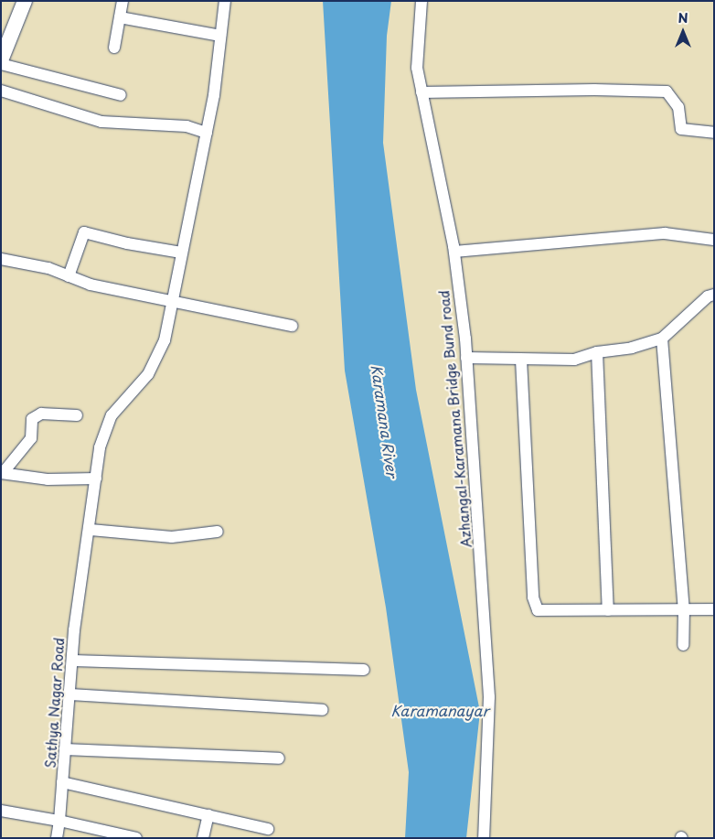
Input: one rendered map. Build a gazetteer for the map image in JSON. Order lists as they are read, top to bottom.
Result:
{
  "streets": {
    "street": ["Azhangal-Karamana Bridge Bund road", "Sathya Nagar Road"]
  },
  "water": ["Karamana River", "Karamanayar"],
  "north": "top"
}
